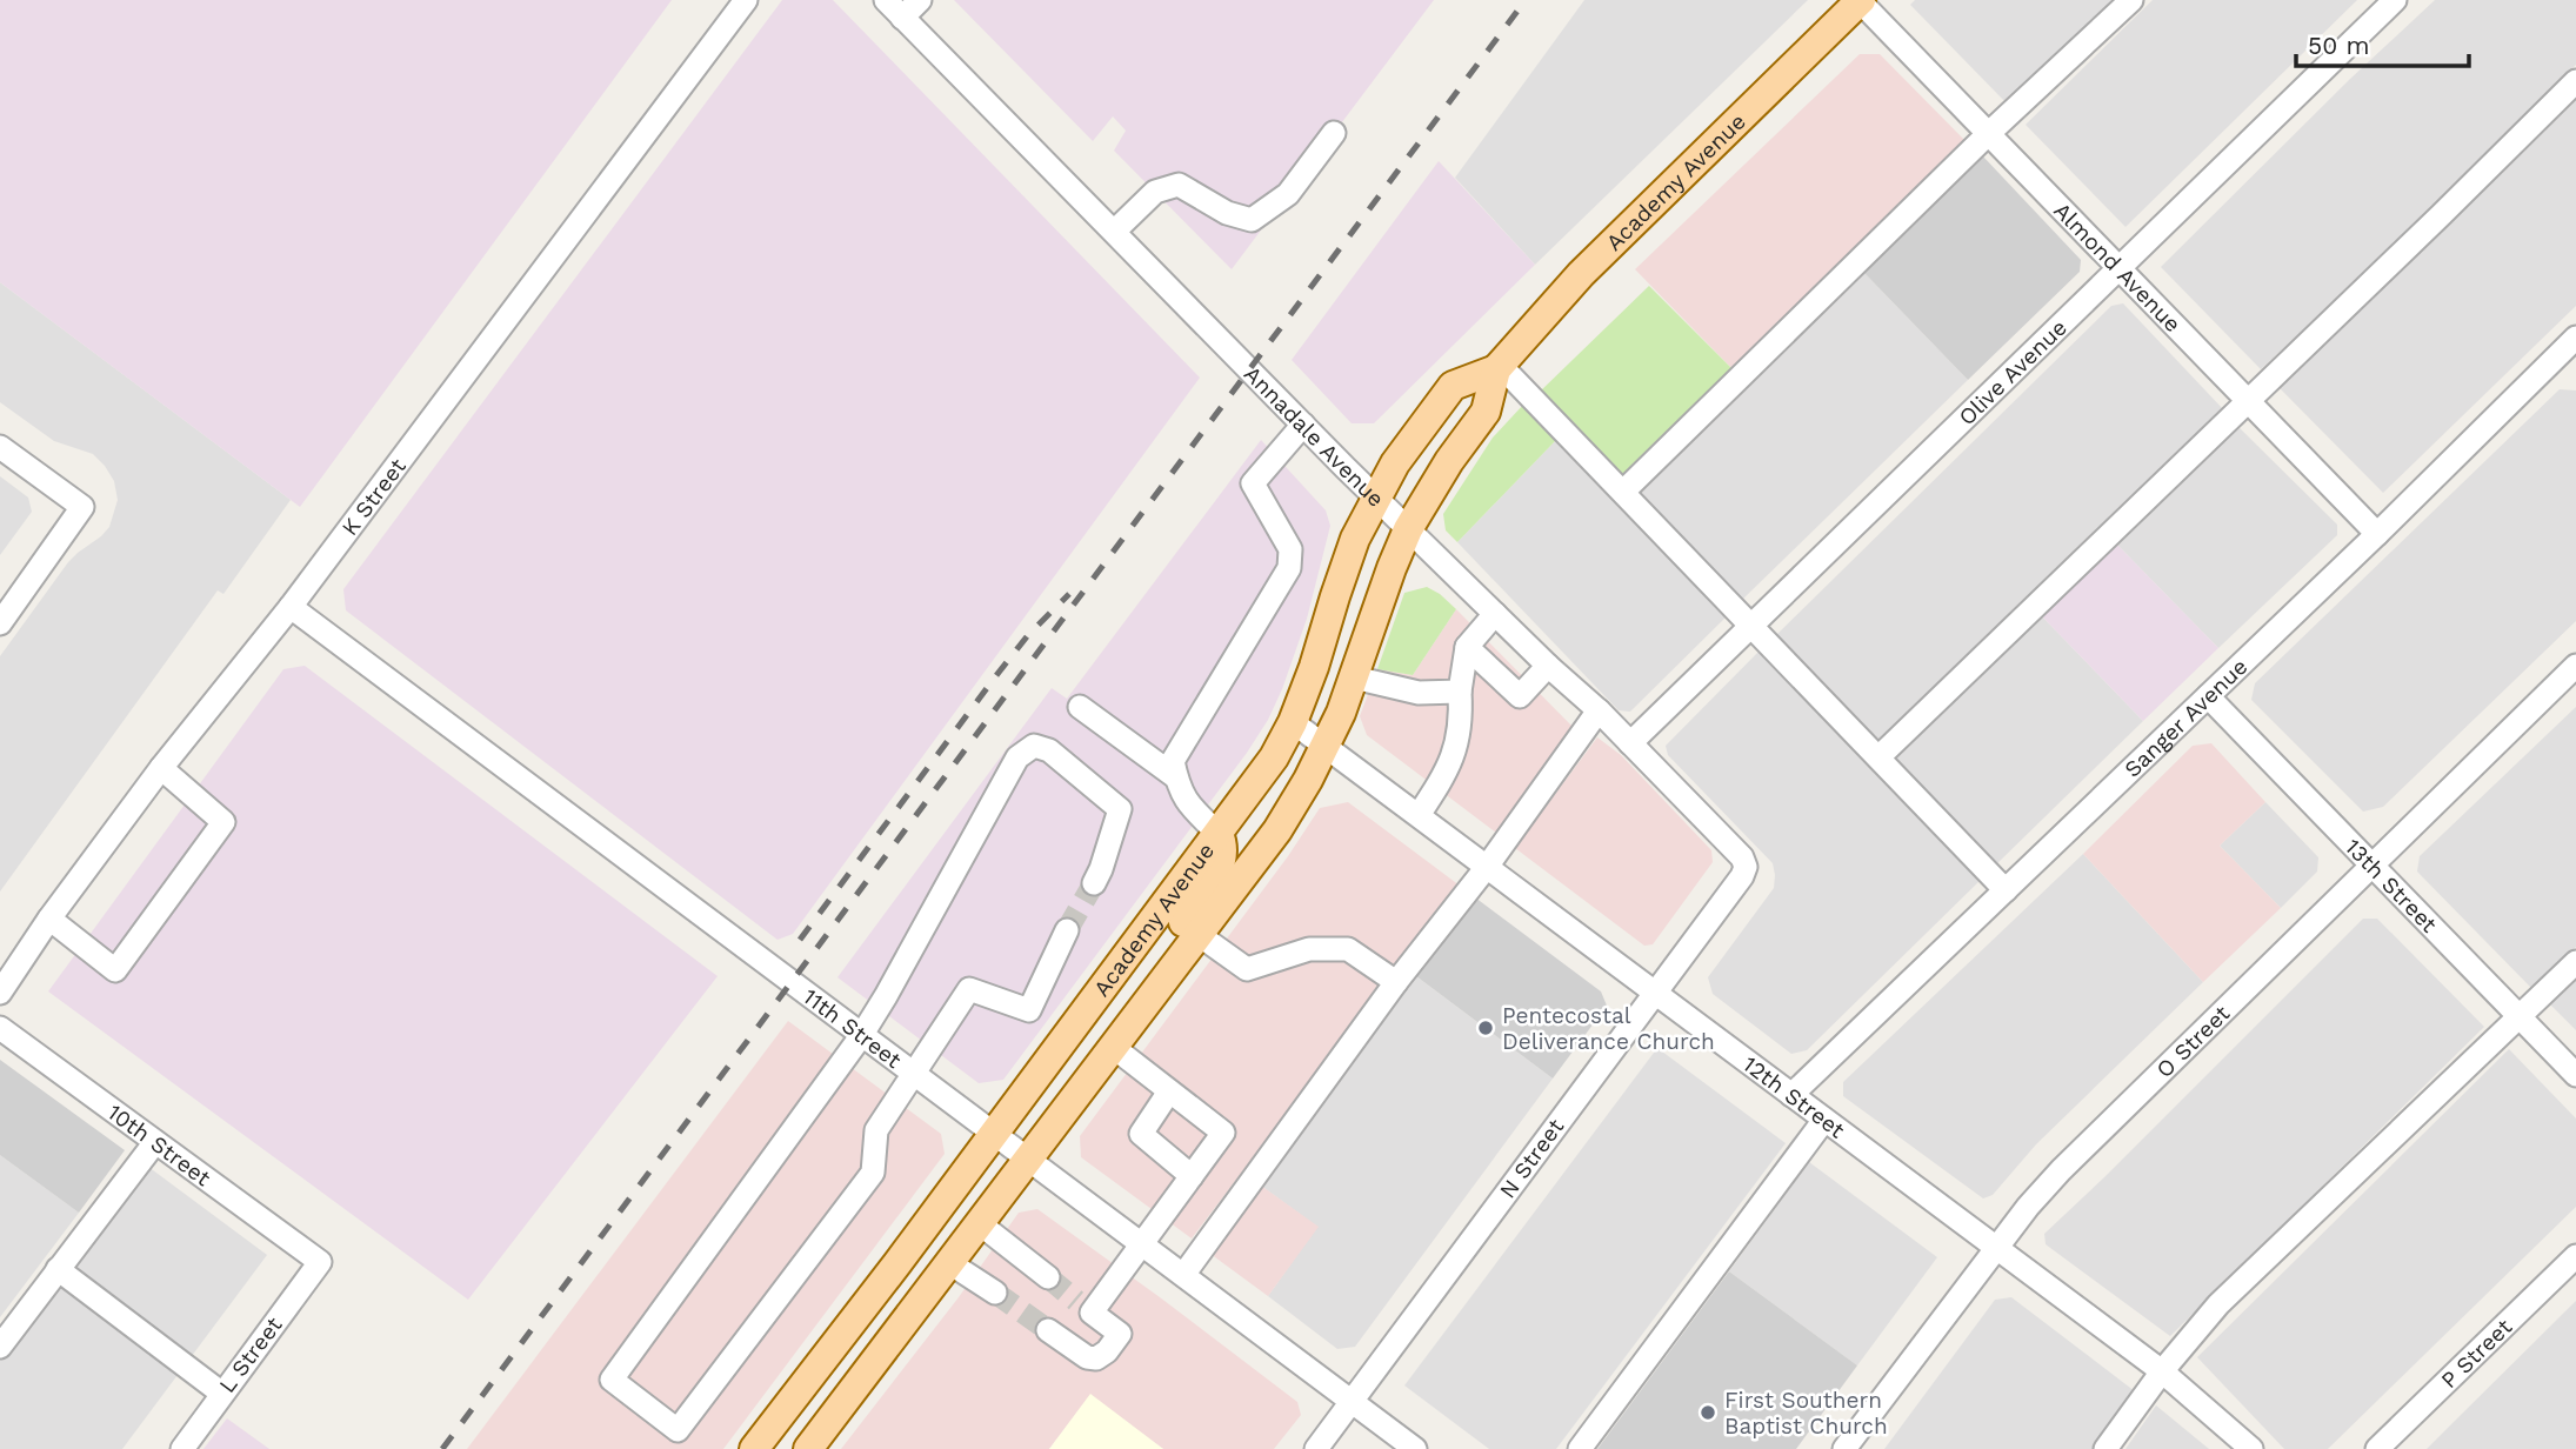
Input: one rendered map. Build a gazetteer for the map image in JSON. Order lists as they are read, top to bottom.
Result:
{
  "streets": {
    "main road": ["Academy Avenue"],
    "street": [
      "Almond Avenue",
      "Olive Avenue",
      "Annadale Avenue",
      "K Street",
      "Sanger Avenue",
      "13th Street",
      "11th Street",
      "O Street",
      "12th Street",
      "10th Street",
      "N Street",
      "P Street",
      "L Street"
    ]
  },
  "crossings": [
    ["Academy Avenue", "Almond Avenue"],
    ["Academy Avenue", "Annadale Avenue"],
    ["Academy Avenue", "11th Street"],
    ["Academy Avenue", "12th Street"],
    ["Almond Avenue", "Olive Avenue"],
    ["Almond Avenue", "Sanger Avenue"],
    ["Olive Avenue", "Annadale Avenue"],
    ["Annadale Avenue", "N Street"],
    ["K Street", "11th Street"],
    ["Sanger Avenue", "13th Street"],
    ["Sanger Avenue", "12th Street"],
    ["13th Street", "O Street"],
    ["11th Street", "N Street"],
    ["O Street", "12th Street"],
    ["12th Street", "N Street"],
    ["10th Street", "L Street"]
  ],
  "places": ["Pentecostal Deliverance Church", "First Southern Baptist Church"],
  "scale_bar": "50 m"
}
